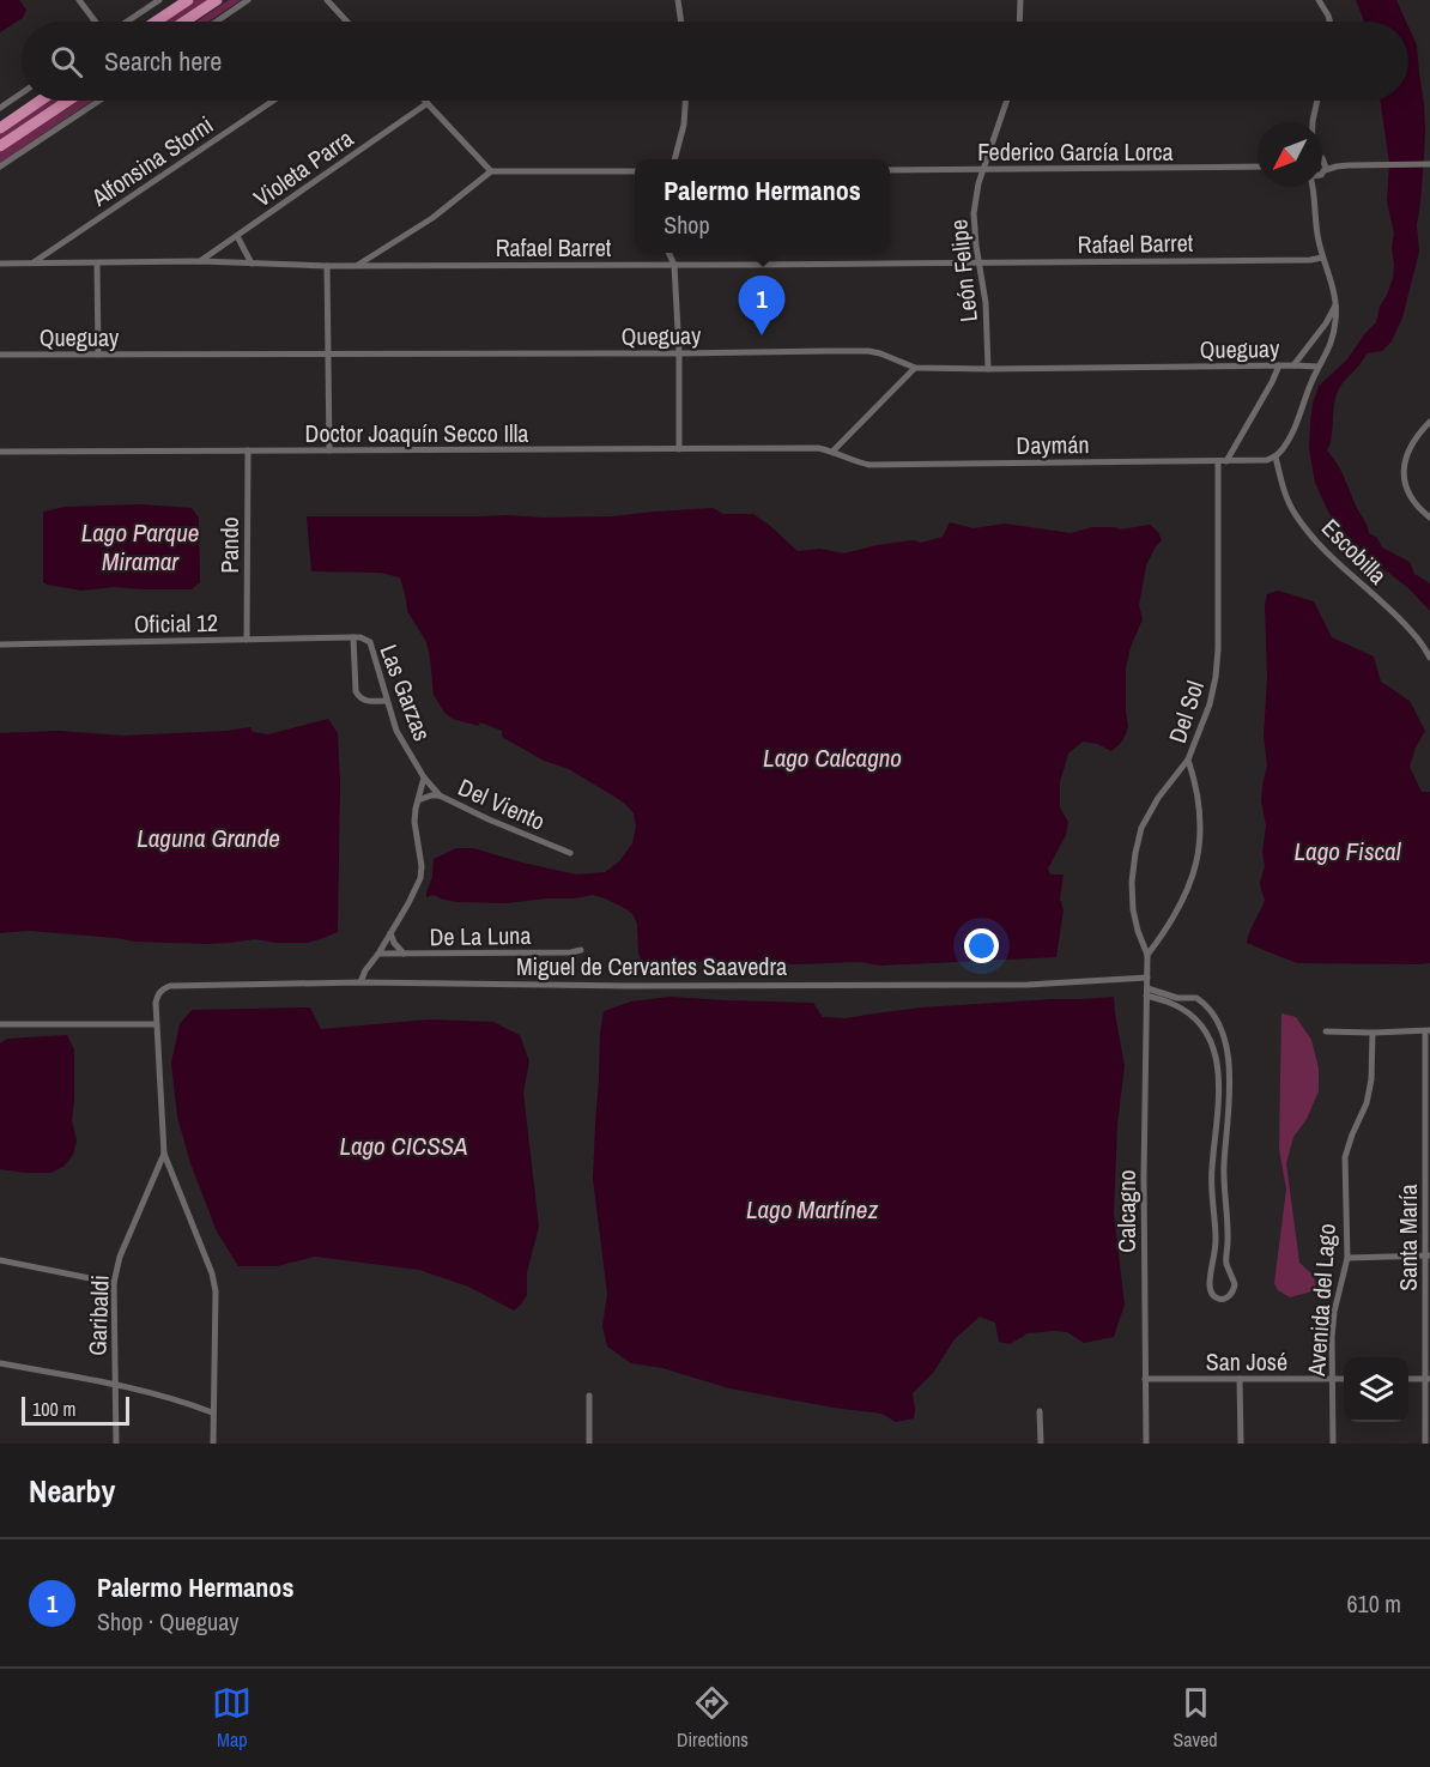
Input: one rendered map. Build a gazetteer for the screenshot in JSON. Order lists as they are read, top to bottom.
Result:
{
  "streets": {
    "street": [
      "Federico García Lorca",
      "Alfonsina Storni",
      "Violeta Parra",
      "Rafael Barret",
      "León Felipe",
      "Queguay",
      "Doctor Joaquín Secco Illa",
      "Daymán",
      "Pando",
      "Escobilla",
      "Oficial 12",
      "Las Garzas",
      "Del Sol",
      "Del Viento",
      "De La Luna",
      "Miguel de Cervantes Saavedra",
      "Calcagno",
      "Santa María",
      "Avenida del Lago",
      "Garibaldi",
      "San José"
    ]
  },
  "crossings": [
    ["Federico García Lorca", "León Felipe"],
    ["Alfonsina Storni", "Rafael Barret"],
    ["Violeta Parra", "Rafael Barret"],
    ["Rafael Barret", "León Felipe"],
    ["León Felipe", "Queguay"],
    ["Doctor Joaquín Secco Illa", "Daymán"],
    ["Doctor Joaquín Secco Illa", "Pando"],
    ["Daymán", "Escobilla"],
    ["Daymán", "Del Sol"],
    ["Pando", "Oficial 12"],
    ["Oficial 12", "Las Garzas"],
    ["Las Garzas", "Del Viento"],
    ["Del Sol", "Miguel de Cervantes Saavedra"],
    ["Del Sol", "Calcagno"],
    ["Miguel de Cervantes Saavedra", "Calcagno"],
    ["Calcagno", "San José"],
    ["Avenida del Lago", "San José"]
  ],
  "water": [
    "Lago Parque Miramar",
    "Lago Calcagno",
    "Laguna Grande",
    "Lago Fiscal",
    "Lago CICSSA",
    "Lago Martínez"
  ],
  "scale_bar": "100 m",
  "north": "bottom left",
  "page": {
    "search": "Search here",
    "popup": ["Palermo Hermanos", "Shop"],
    "pins": "1",
    "scale": "100 m",
    "heading": "Nearby",
    "list": [
      {
        "mark": "1",
        "name": "Palermo Hermanos",
        "note": "Shop · Queguay",
        "value": "610 m"
      }
    ],
    "nav": ["Map", "Directions", "Saved"]
  }
}
